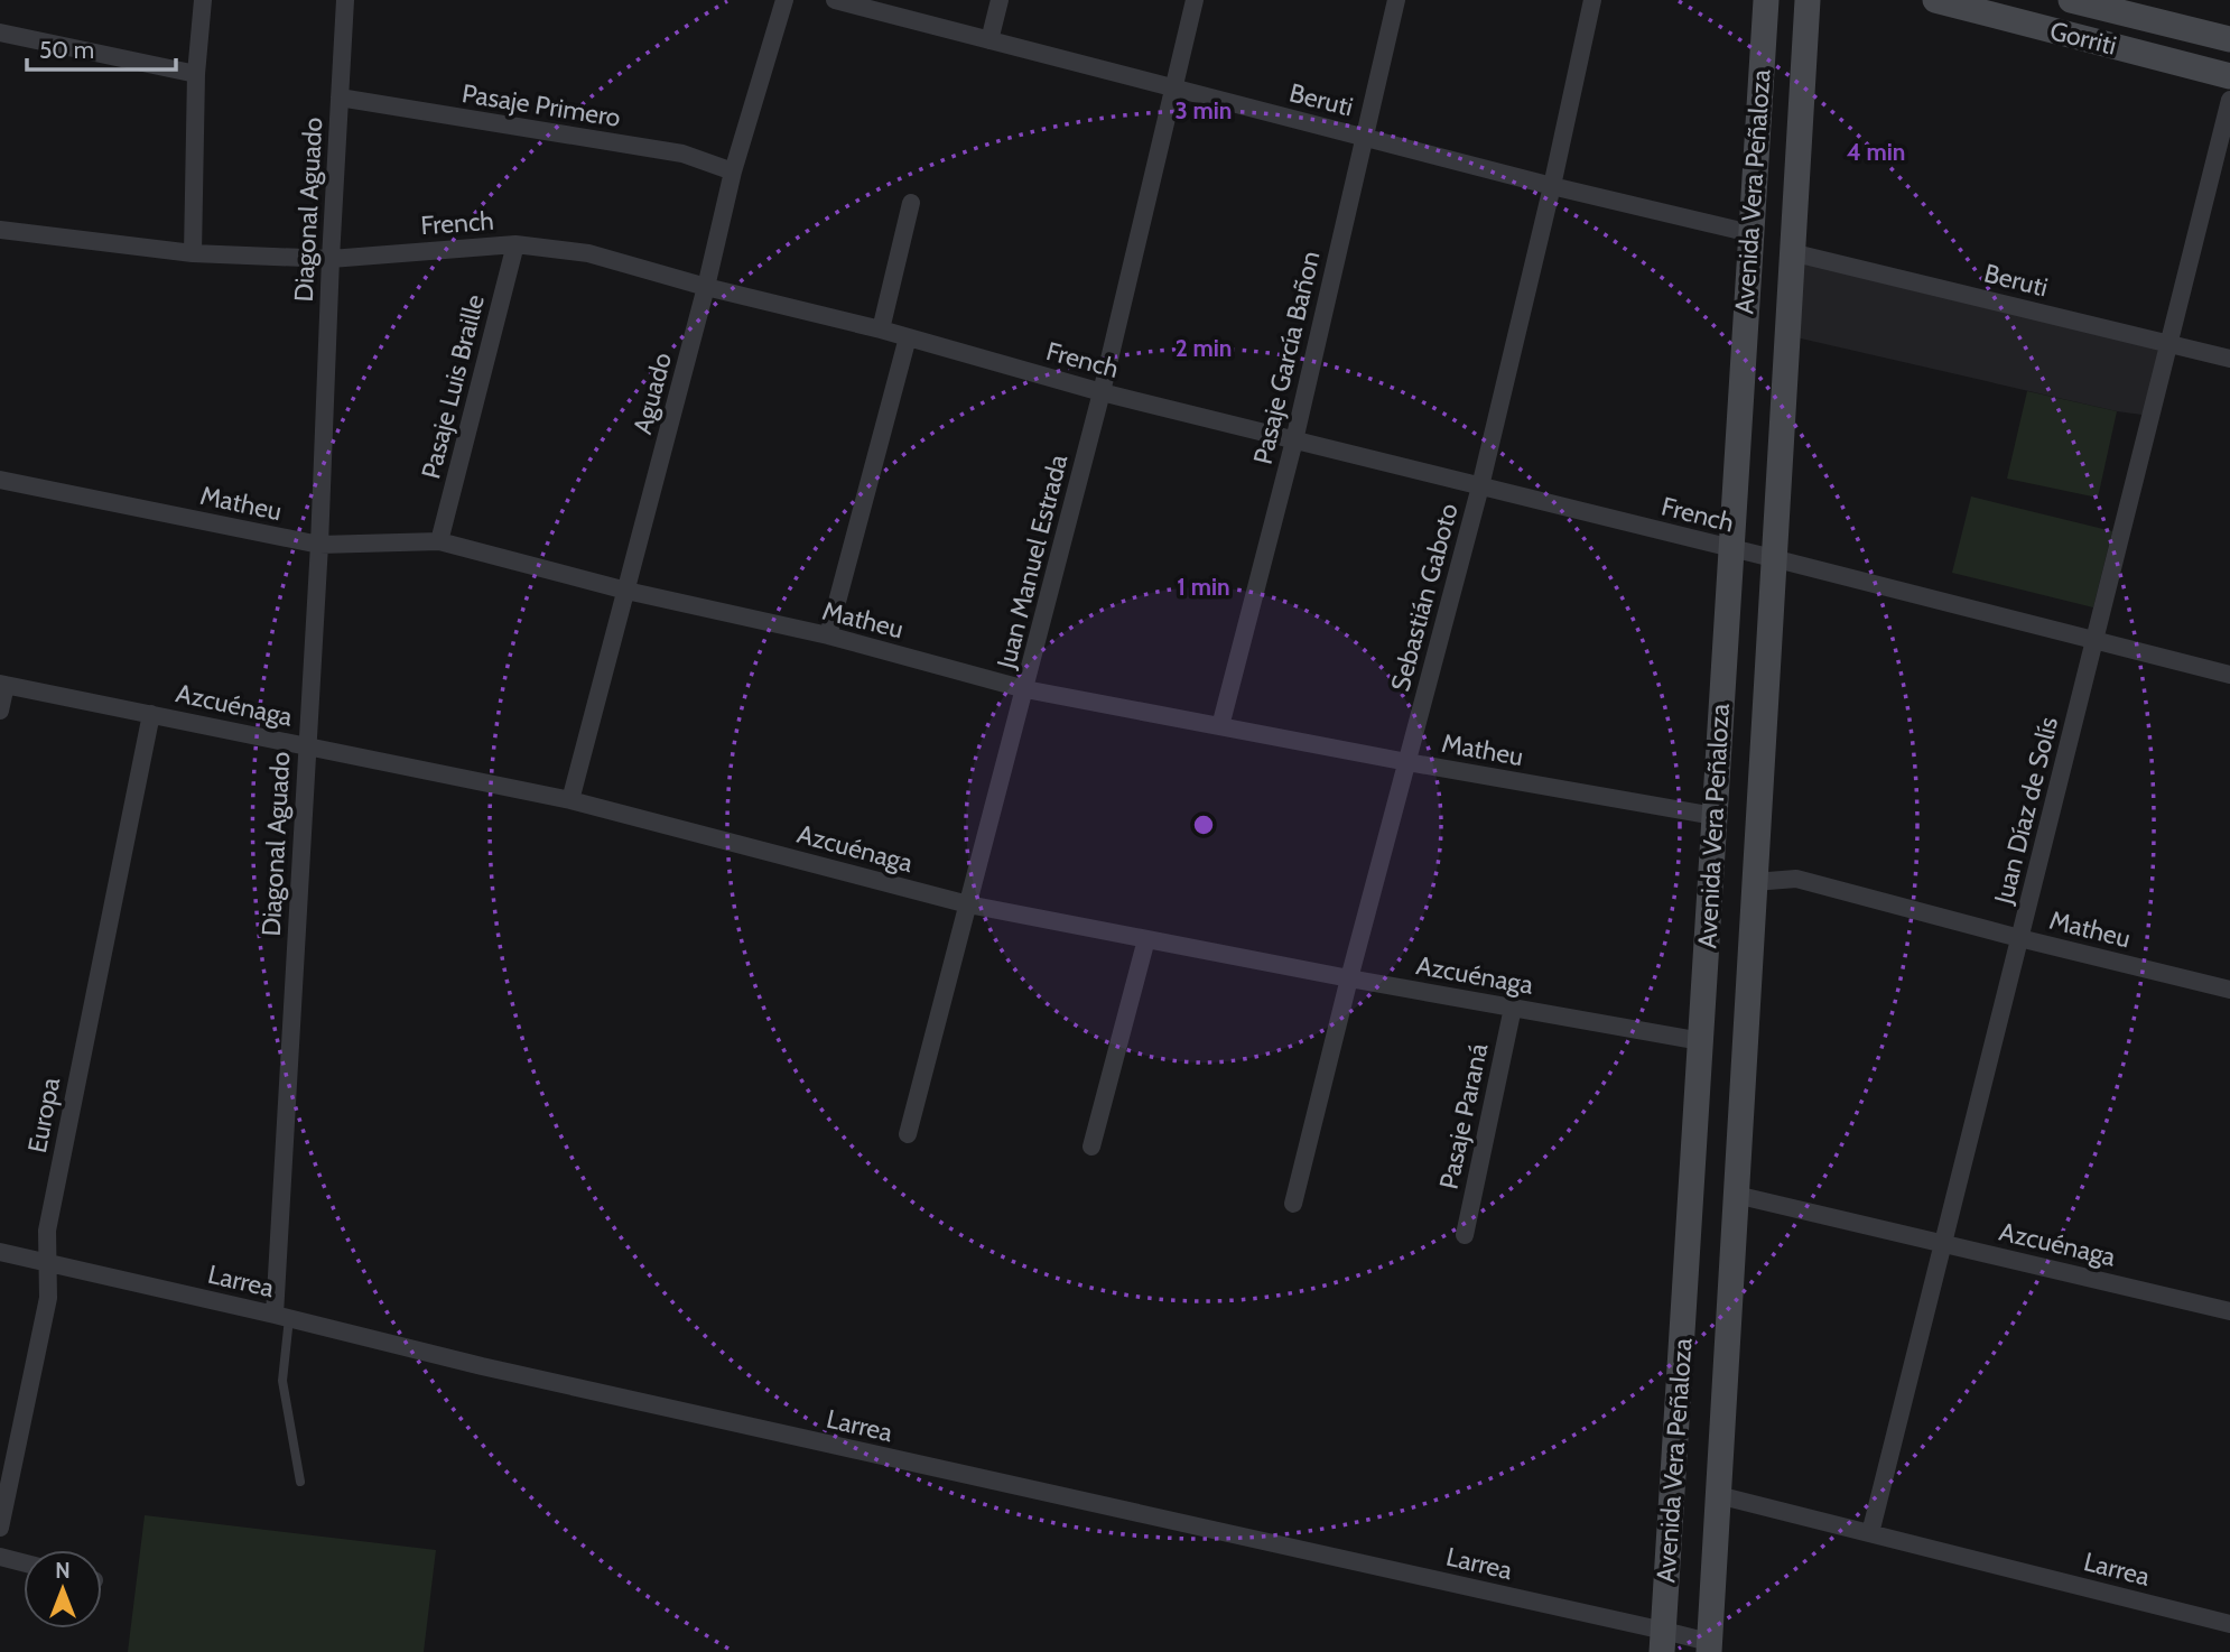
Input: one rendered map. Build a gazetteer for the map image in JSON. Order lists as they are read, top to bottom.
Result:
{
  "streets": {
    "main road": ["Gorriti", "Avenida Vera Peñaloza"],
    "street": [
      "Beruti",
      "Pasaje Primero",
      "Diagonal Aguado",
      "French",
      "Pasaje García Bañon",
      "Pasaje Luis Braille",
      "Aguado",
      "Matheu",
      "Juan Manuel Estrada",
      "Sebastián Gaboto",
      "Azcuénaga",
      "Juan Díaz de Solís",
      "Europa",
      "Pasaje Paraná",
      "Larrea"
    ]
  },
  "crossings": [
    ["Beruti", "Avenida Vera Peñaloza"],
    ["Beruti", "Pasaje García Bañon"],
    ["Beruti", "Juan Manuel Estrada"],
    ["Beruti", "Sebastián Gaboto"],
    ["Beruti", "Juan Díaz de Solís"],
    ["Pasaje Primero", "Diagonal Aguado"],
    ["Pasaje Primero", "Aguado"],
    ["Avenida Vera Peñaloza", "French"],
    ["Avenida Vera Peñaloza", "Matheu"],
    ["Avenida Vera Peñaloza", "Azcuénaga"],
    ["Avenida Vera Peñaloza", "Larrea"],
    ["Diagonal Aguado", "French"],
    ["Diagonal Aguado", "Matheu"],
    ["Diagonal Aguado", "Azcuénaga"],
    ["Diagonal Aguado", "Larrea"],
    ["French", "Pasaje García Bañon"],
    ["French", "Pasaje Luis Braille"],
    ["French", "Aguado"],
    ["French", "Juan Manuel Estrada"],
    ["French", "Sebastián Gaboto"],
    ["French", "Juan Díaz de Solís"],
    ["Pasaje García Bañon", "Matheu"],
    ["Pasaje Luis Braille", "Matheu"],
    ["Aguado", "Matheu"],
    ["Aguado", "Azcuénaga"],
    ["Matheu", "Juan Manuel Estrada"],
    ["Matheu", "Sebastián Gaboto"],
    ["Matheu", "Juan Díaz de Solís"],
    ["Juan Manuel Estrada", "Azcuénaga"],
    ["Sebastián Gaboto", "Azcuénaga"],
    ["Azcuénaga", "Juan Díaz de Solís"],
    ["Azcuénaga", "Europa"],
    ["Azcuénaga", "Pasaje Paraná"],
    ["Juan Díaz de Solís", "Larrea"],
    ["Europa", "Larrea"]
  ],
  "scale_bar": "50 m",
  "north": "top",
  "rings": [
    "3 min",
    "4 min",
    "2 min",
    "1 min"
  ]
}
